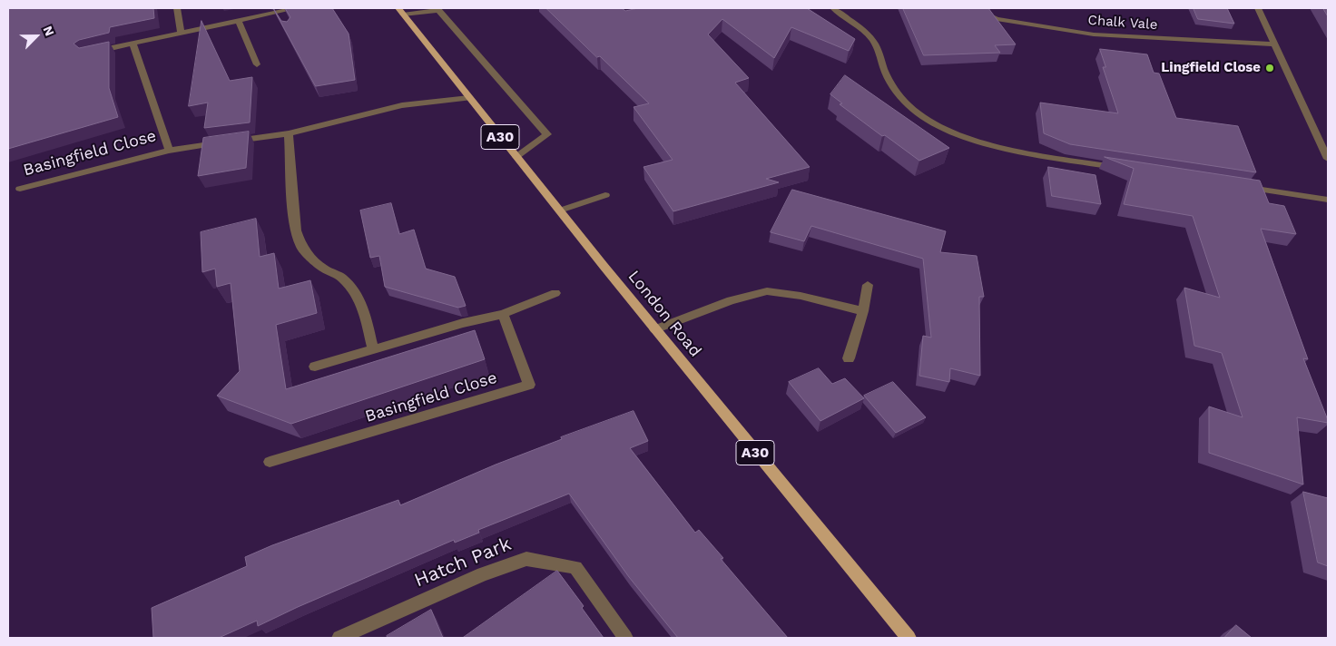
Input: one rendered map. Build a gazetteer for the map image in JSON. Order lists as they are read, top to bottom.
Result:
{
  "streets": {
    "main road": ["A30", "London Road"],
    "street": ["Chalk Vale", "Basingfield Close", "Hatch Park"]
  },
  "crossings": [
    ["Basingfield Close", "London Road"]
  ],
  "places": ["Lingfield Close"],
  "north": "top right"
}
